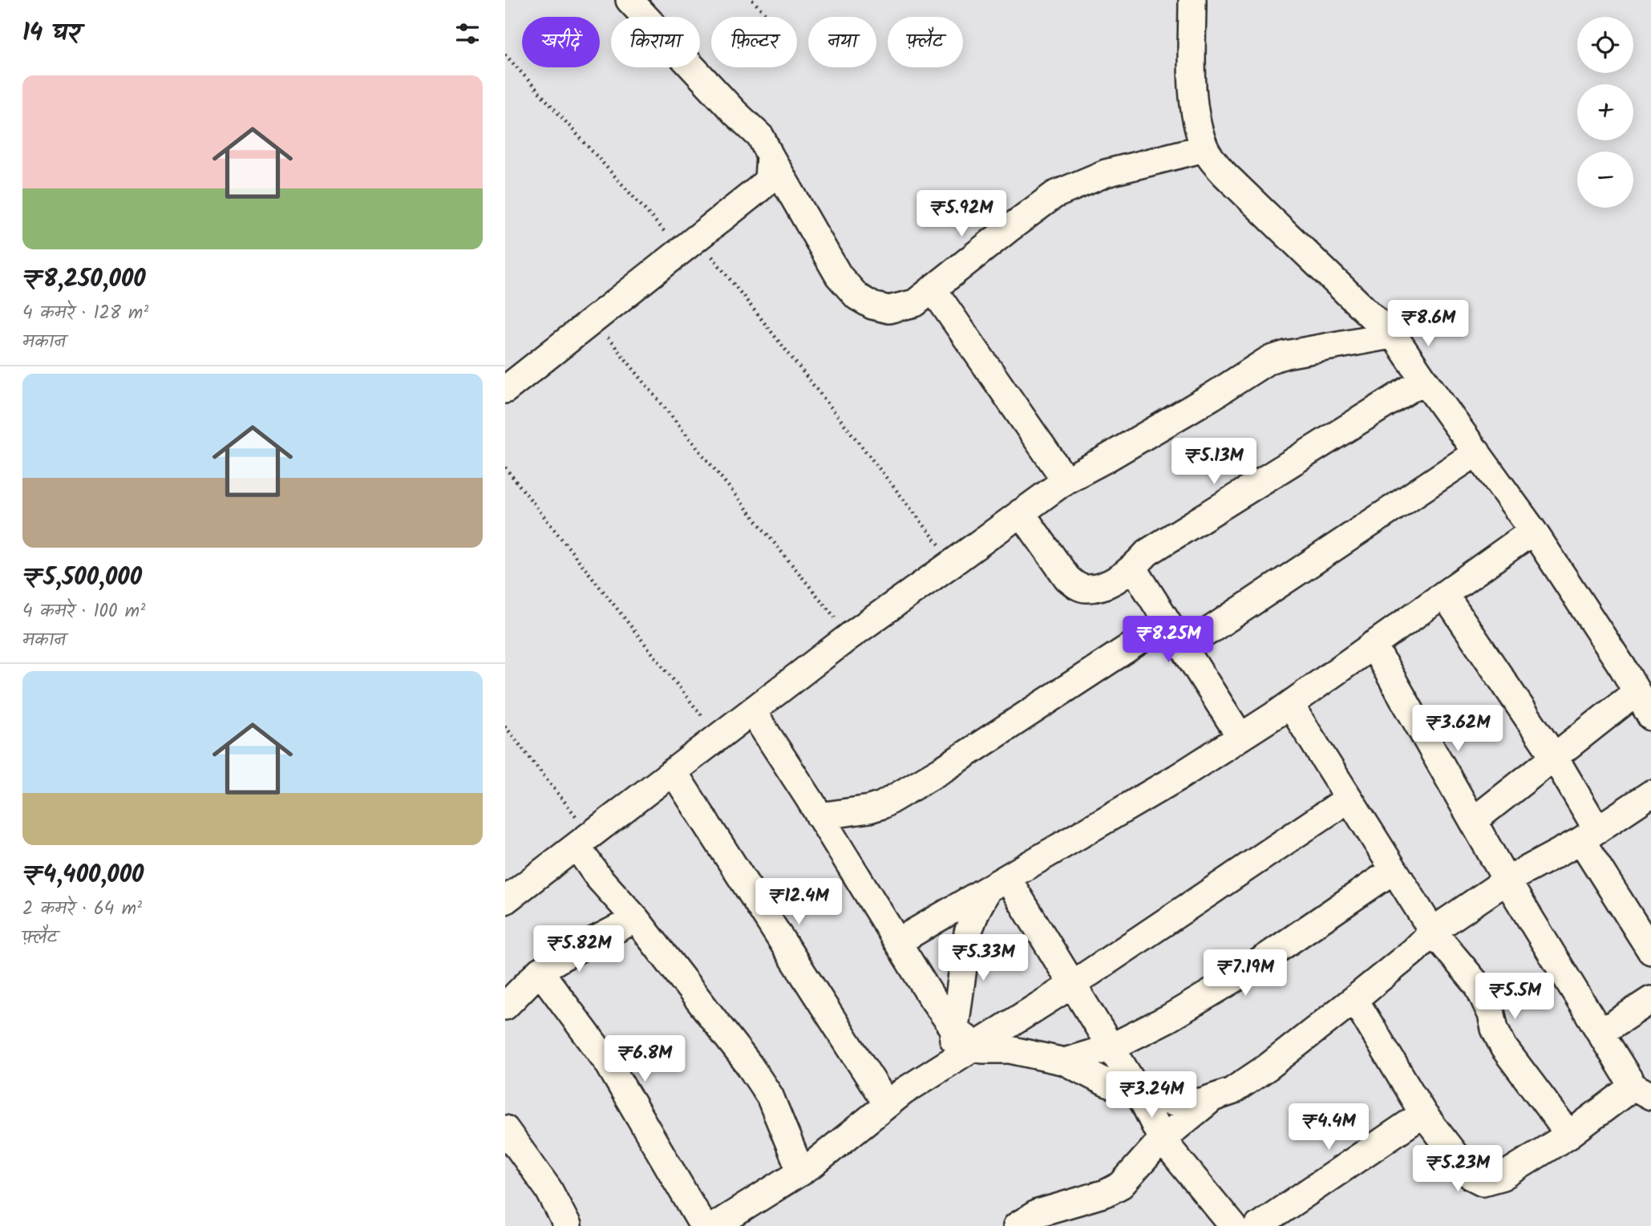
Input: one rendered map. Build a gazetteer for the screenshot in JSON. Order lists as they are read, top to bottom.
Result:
{
  "page": {
    "heading": "14 घर",
    "map_buttons": ["+", "−"],
    "chip": [
      "खरीदें",
      "किराया",
      "फ़िल्टर",
      "नया",
      "फ़्लैट"
    ],
    "list": [
      {
        "name": "₹8,250,000",
        "note": "4 कमरे · 128 m² · मकान"
      },
      {
        "name": "₹5,500,000",
        "note": "4 कमरे · 100 m² · मकान"
      },
      {
        "name": "₹4,400,000",
        "note": "2 कमरे · 64 m² · फ़्लैट"
      }
    ],
    "price": [
      "₹5.92M",
      "₹8.6M",
      "₹5.13M",
      "₹8.25M",
      "₹3.62M",
      "₹12.4M",
      "₹5.82M",
      "₹5.33M",
      "₹7.19M",
      "₹5.5M",
      "₹6.8M",
      "₹3.24M",
      "₹4.4M",
      "₹5.23M"
    ]
  }
}
